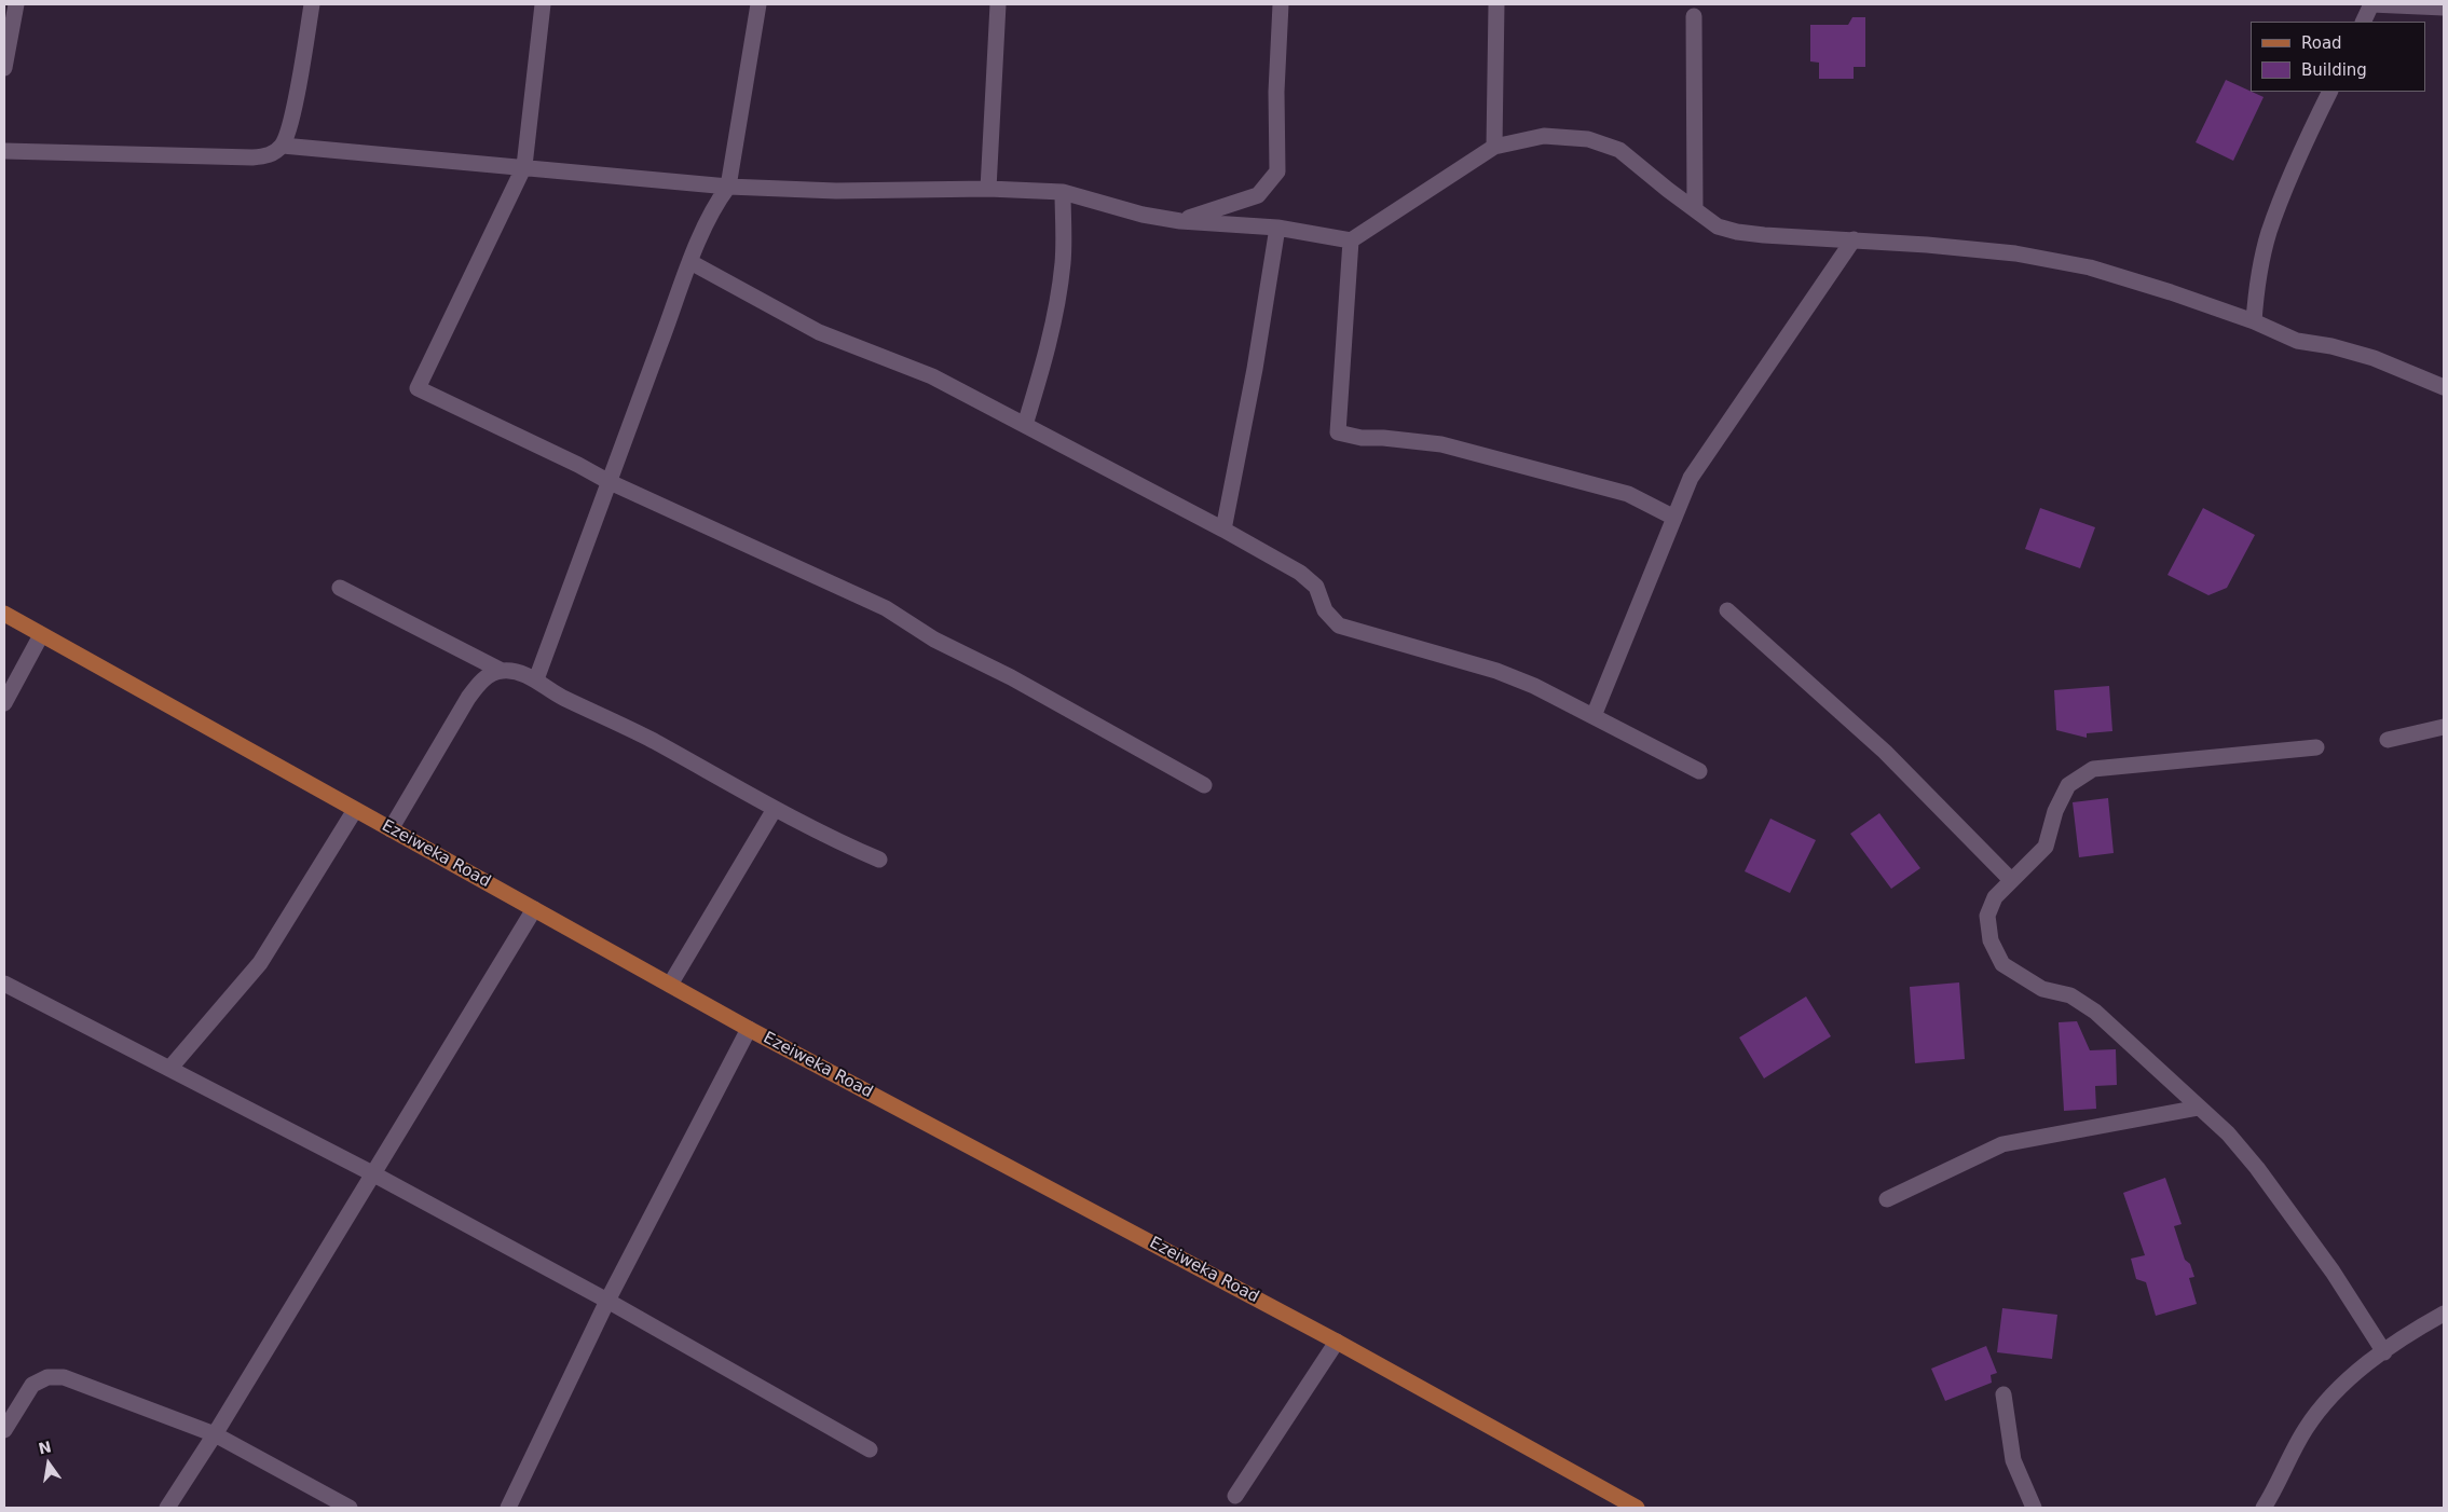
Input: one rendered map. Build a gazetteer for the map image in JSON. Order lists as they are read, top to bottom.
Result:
{
  "streets": {
    "main road": ["Ezeiweka Road"]
  },
  "legend": ["Road", "Building"],
  "north": "top"
}
